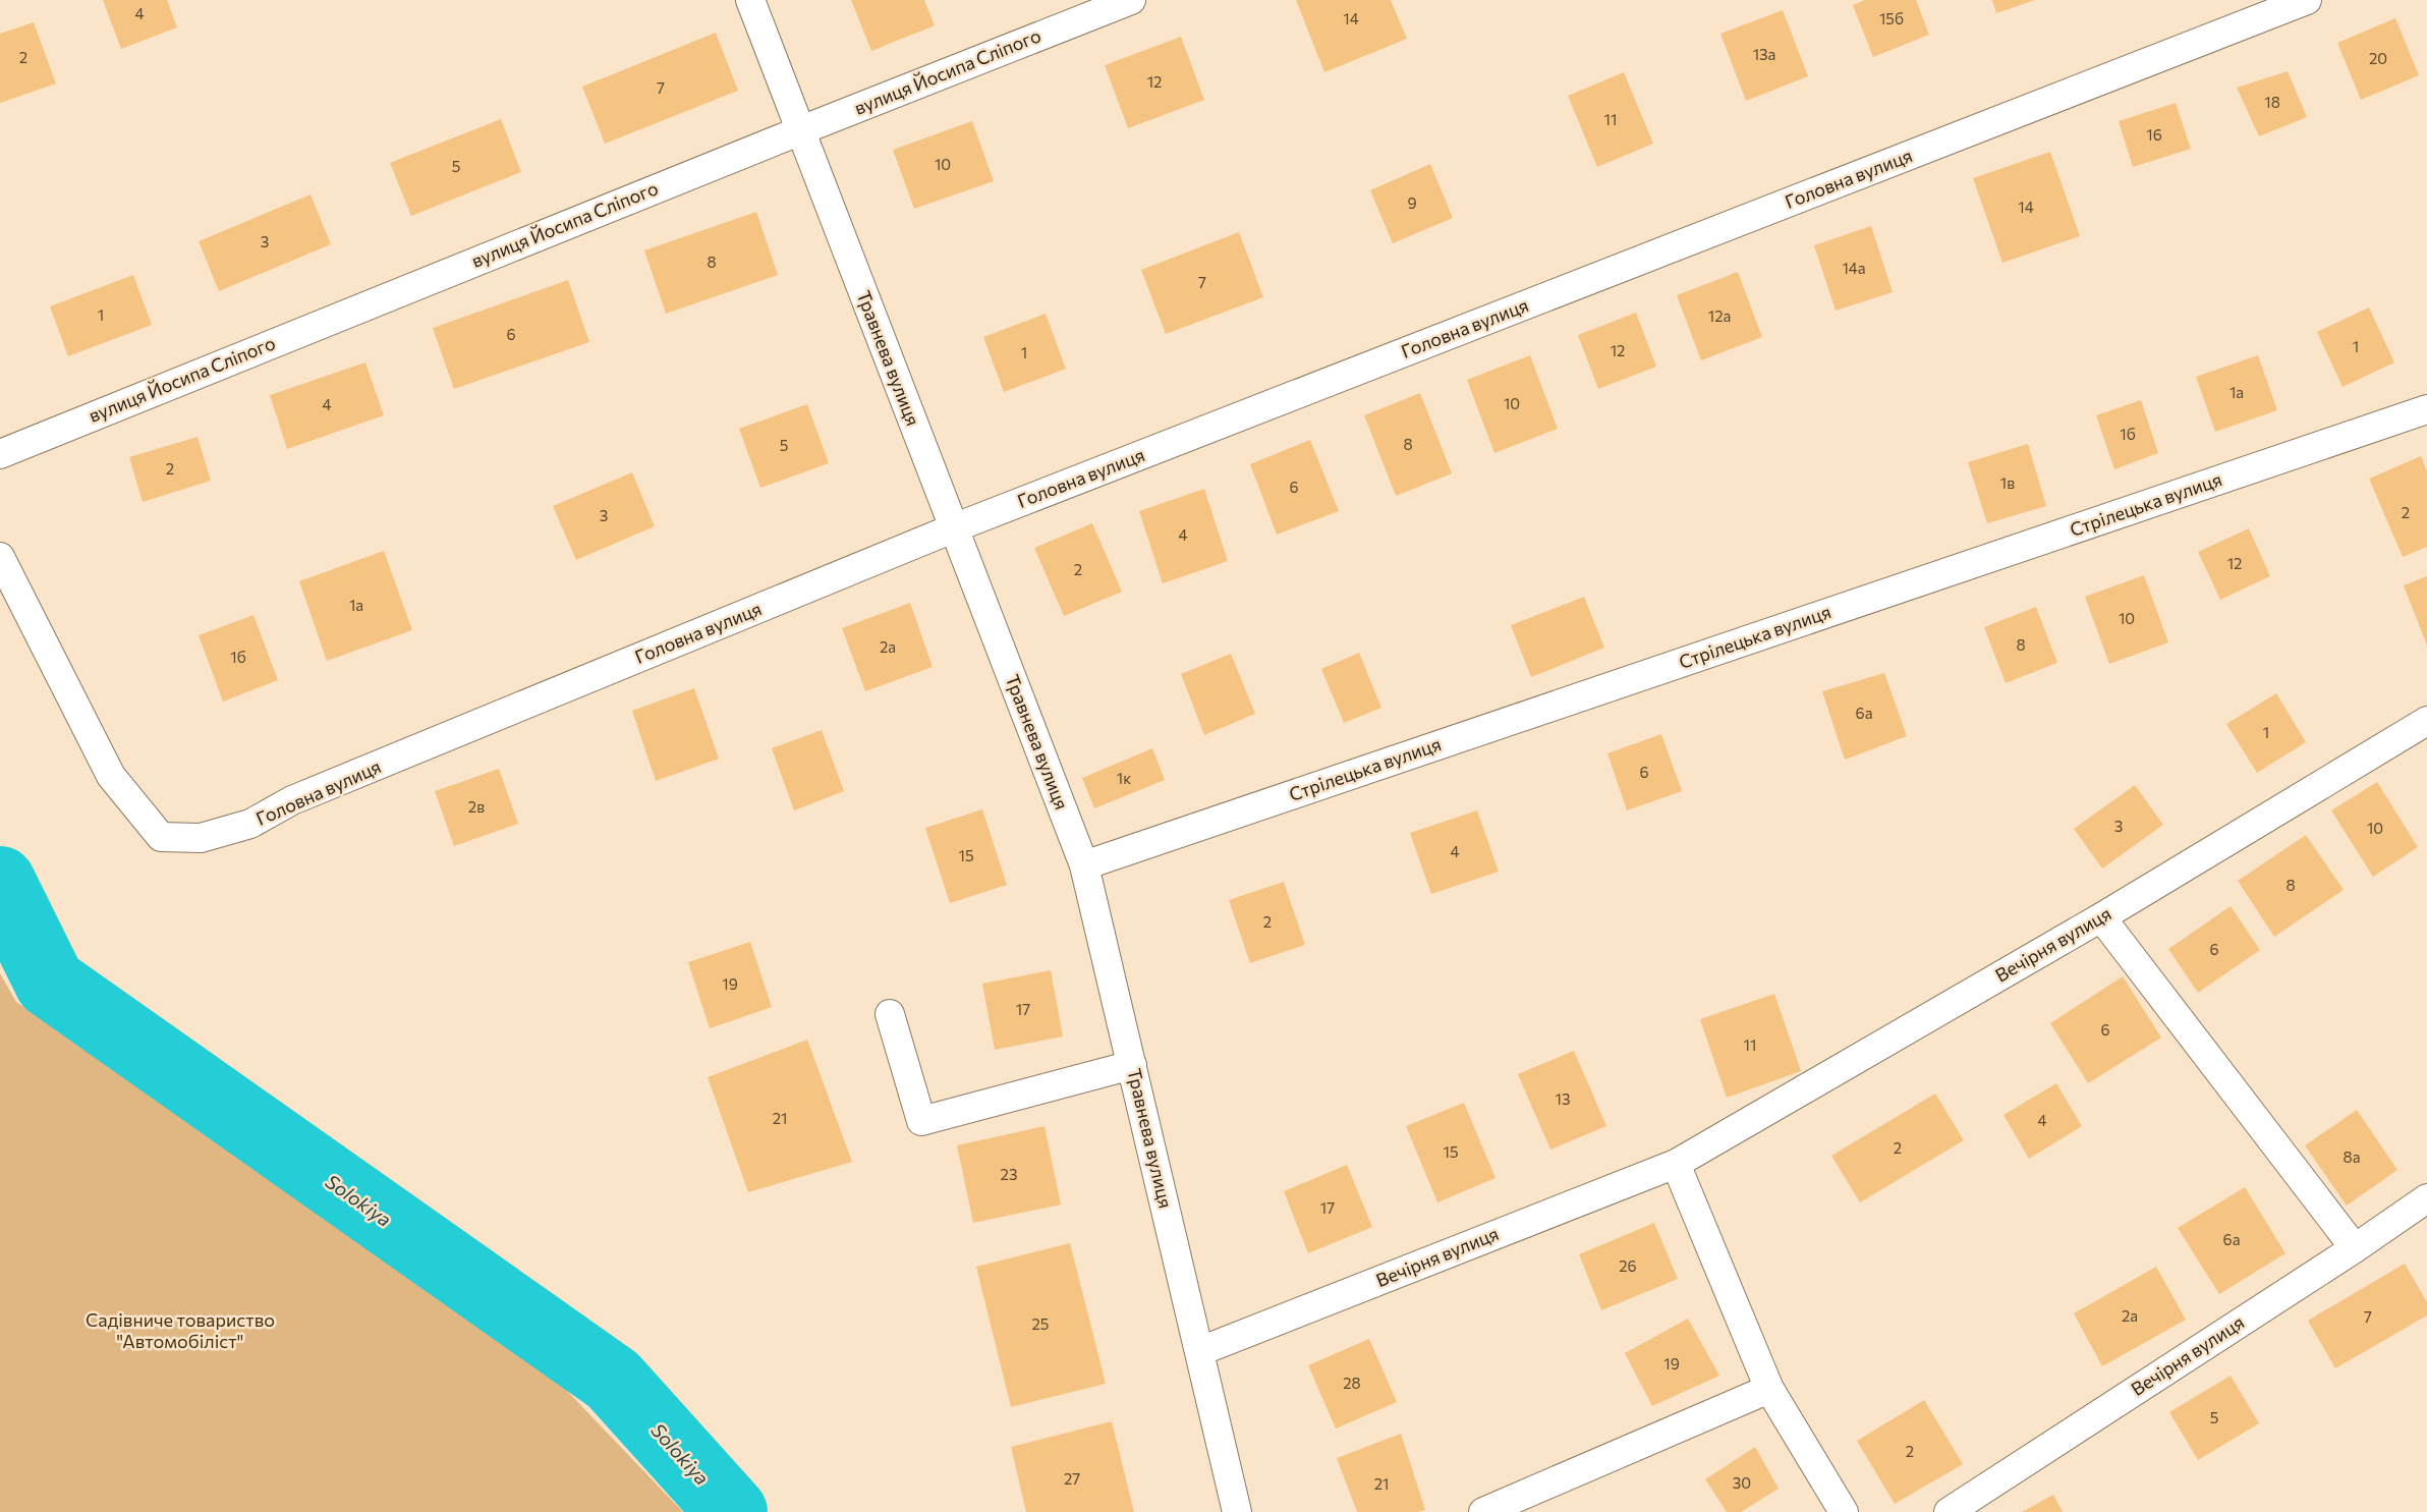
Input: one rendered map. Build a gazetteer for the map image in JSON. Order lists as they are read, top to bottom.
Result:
{
  "streets": {
    "street": [
      "вулиця Йосипа Сліпого",
      "Головна вулиця",
      "Травнева вулиця",
      "Стрілецька вулиця",
      "Вечірня вулиця"
    ]
  },
  "crossings": [
    ["вулиця Йосипа Сліпого", "Травнева вулиця"],
    ["Головна вулиця", "Травнева вулиця"],
    ["Травнева вулиця", "Стрілецька вулиця"],
    ["Травнева вулиця", "Вечірня вулиця"]
  ],
  "water": ["Solokiya"],
  "parks": ["Садівниче товариство \"Автомобіліст\""],
  "house_numbers": [
    "4",
    "14",
    "15б",
    "13а",
    "2",
    "20",
    "12",
    "7",
    "18",
    "11",
    "16",
    "10",
    "5",
    "9",
    "14",
    "3",
    "8",
    "14а",
    "7",
    "1",
    "12а",
    "6",
    "1",
    "12",
    "1",
    "1а",
    "10",
    "4",
    "1б",
    "8",
    "5",
    "2",
    "1в",
    "6",
    "2",
    "3",
    "4",
    "12",
    "2",
    "1а",
    "10",
    "8",
    "2а",
    "1б",
    "6а",
    "1",
    "6",
    "1к",
    "2в",
    "3",
    "10",
    "4",
    "15",
    "8",
    "2",
    "6",
    "19",
    "17",
    "6",
    "11",
    "13",
    "21",
    "4",
    "2",
    "15",
    "8а",
    "23",
    "17",
    "6а",
    "26",
    "2а",
    "7",
    "25",
    "19",
    "28",
    "5",
    "2",
    "27",
    "30",
    "21"
  ]
}
